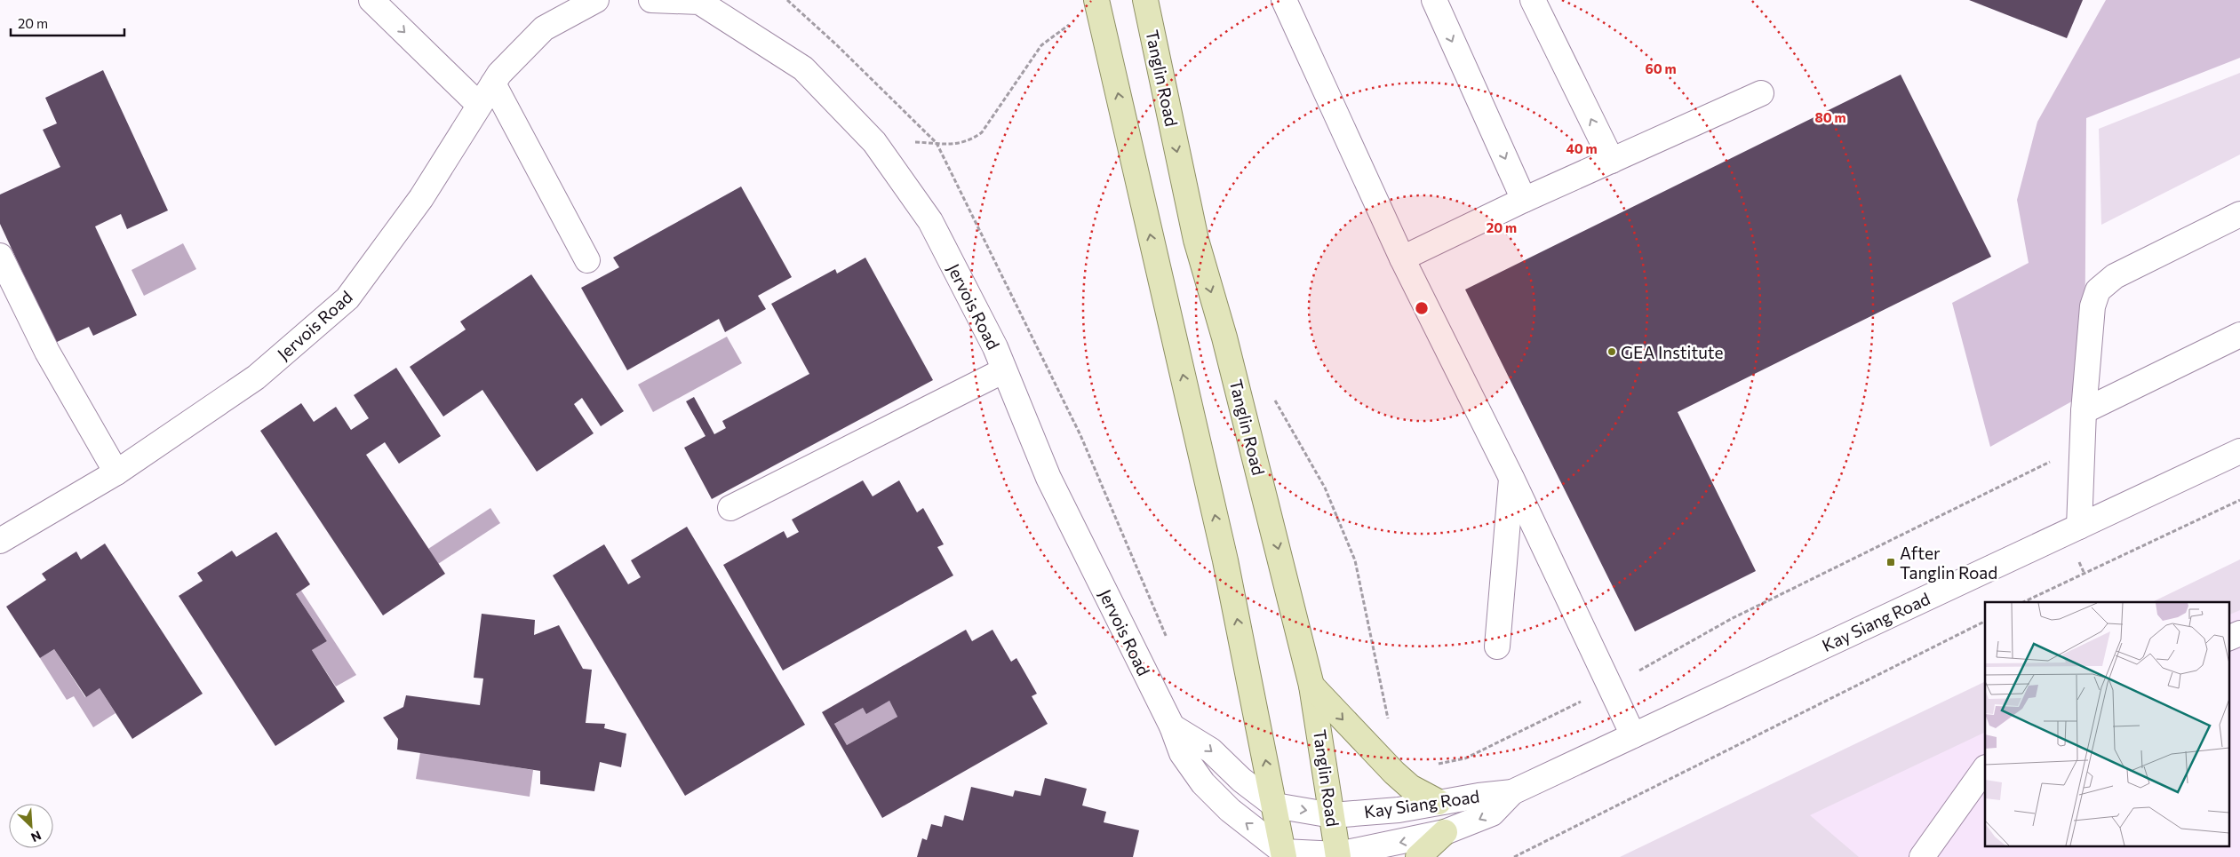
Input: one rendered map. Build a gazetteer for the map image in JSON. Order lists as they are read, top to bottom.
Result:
{
  "streets": {
    "main road": ["Tanglin Road"],
    "street": ["Jervois Road", "Kay Siang Road"]
  },
  "crossings": [
    ["Tanglin Road", "Kay Siang Road"]
  ],
  "places": {
    "other": ["GEA Institute"],
    "transit": ["After Tanglin Road"]
  },
  "scale_bar": "20 m",
  "north": "bottom right",
  "rings": [
    "60 m",
    "80 m",
    "40 m",
    "20 m"
  ]
}
